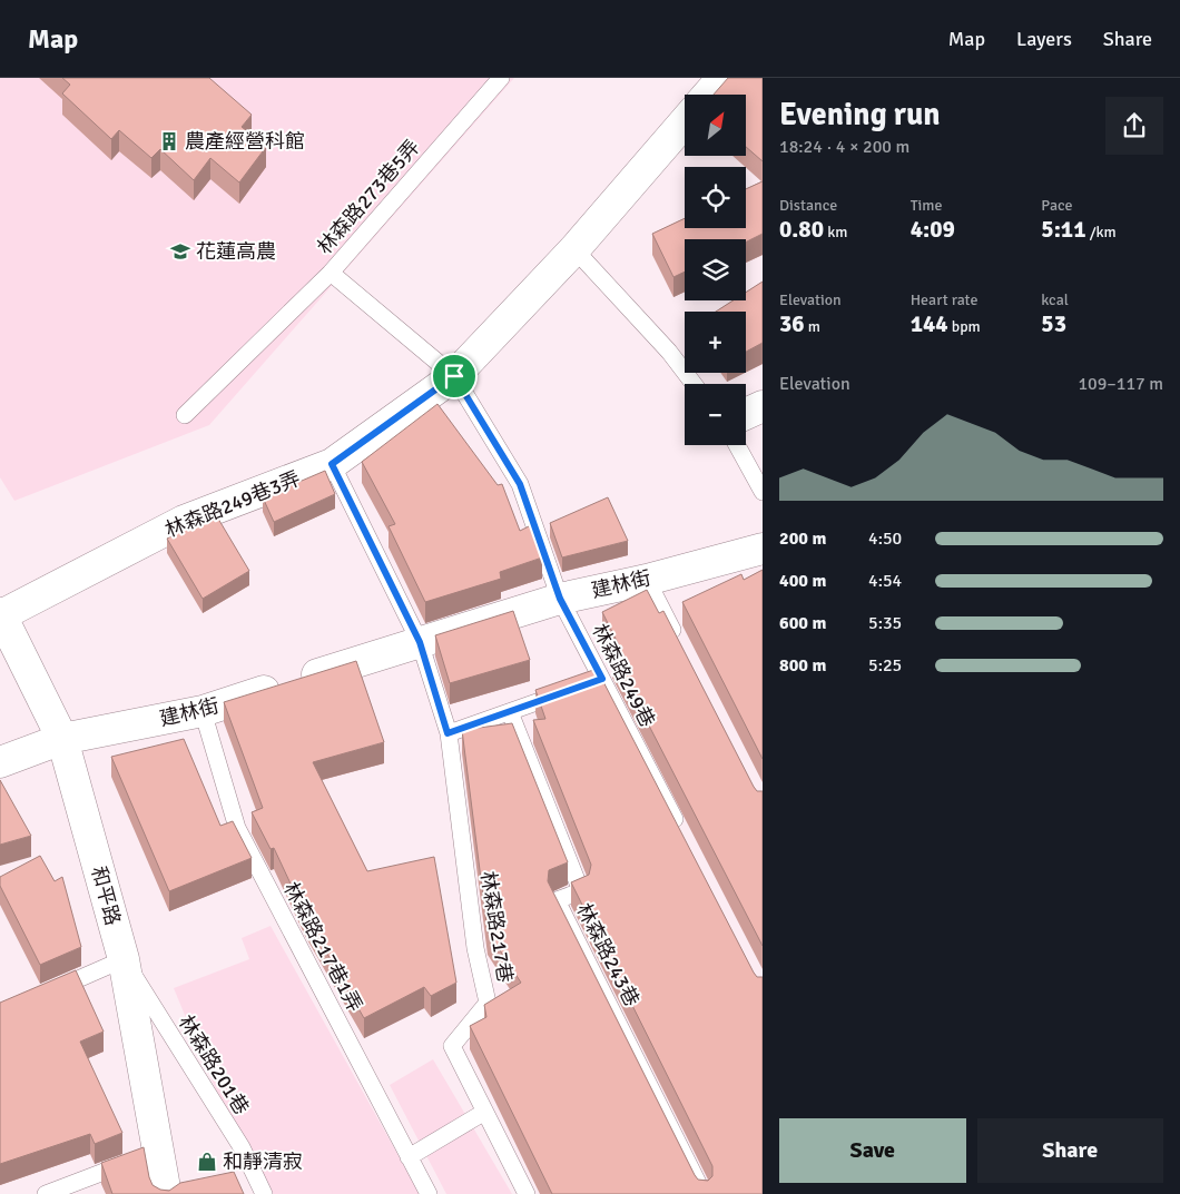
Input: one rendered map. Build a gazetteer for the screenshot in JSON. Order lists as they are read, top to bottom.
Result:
{
  "streets": {
    "street": ["林森路249巷3弄", "建林街", "和平路"],
    "lane": [
      "林森路273巷5弄",
      "林森路249巷",
      "林森路217巷",
      "林森路217巷1弄",
      "林森路243巷",
      "林森路201巷"
    ]
  },
  "crossings": [
    ["林森路273巷5弄", "林森路249巷3弄"],
    ["林森路273巷5弄", "林森路249巷"],
    ["林森路249巷3弄", "林森路249巷"],
    ["林森路249巷3弄", "和平路"],
    ["林森路249巷3弄", "林森路217巷"],
    ["建林街", "林森路249巷"],
    ["建林街", "和平路"],
    ["建林街", "林森路217巷"],
    ["建林街", "林森路217巷1弄"],
    ["和平路", "林森路201巷"]
  ],
  "places": {
    "building": ["農產經營科館"],
    "school or university": ["花蓮高農"],
    "shop": ["和靜清寂"]
  },
  "north": "top right",
  "page": {
    "header": "Map",
    "nav": ["Map", "Layers", "Share"],
    "heading": ["Evening run", "18:24 · 4 × 200 m"],
    "map_buttons": ["+", "−"],
    "stats": [
      ["Distance", "0.80 km"],
      ["Time", "4:09"],
      ["Pace", "5:11 /km"],
      ["Elevation", "36 m"],
      ["Heart rate", "144 bpm"],
      ["kcal", "53"]
    ],
    "chart": ["Elevation", "109–117 m"],
    "list": [
      {
        "name": "200 m",
        "note": "4:50"
      },
      {
        "name": "400 m",
        "note": "4:54"
      },
      {
        "name": "600 m",
        "note": "5:35"
      },
      {
        "name": "800 m",
        "note": "5:25"
      }
    ],
    "buttons": ["Save", "Share"]
  }
}
